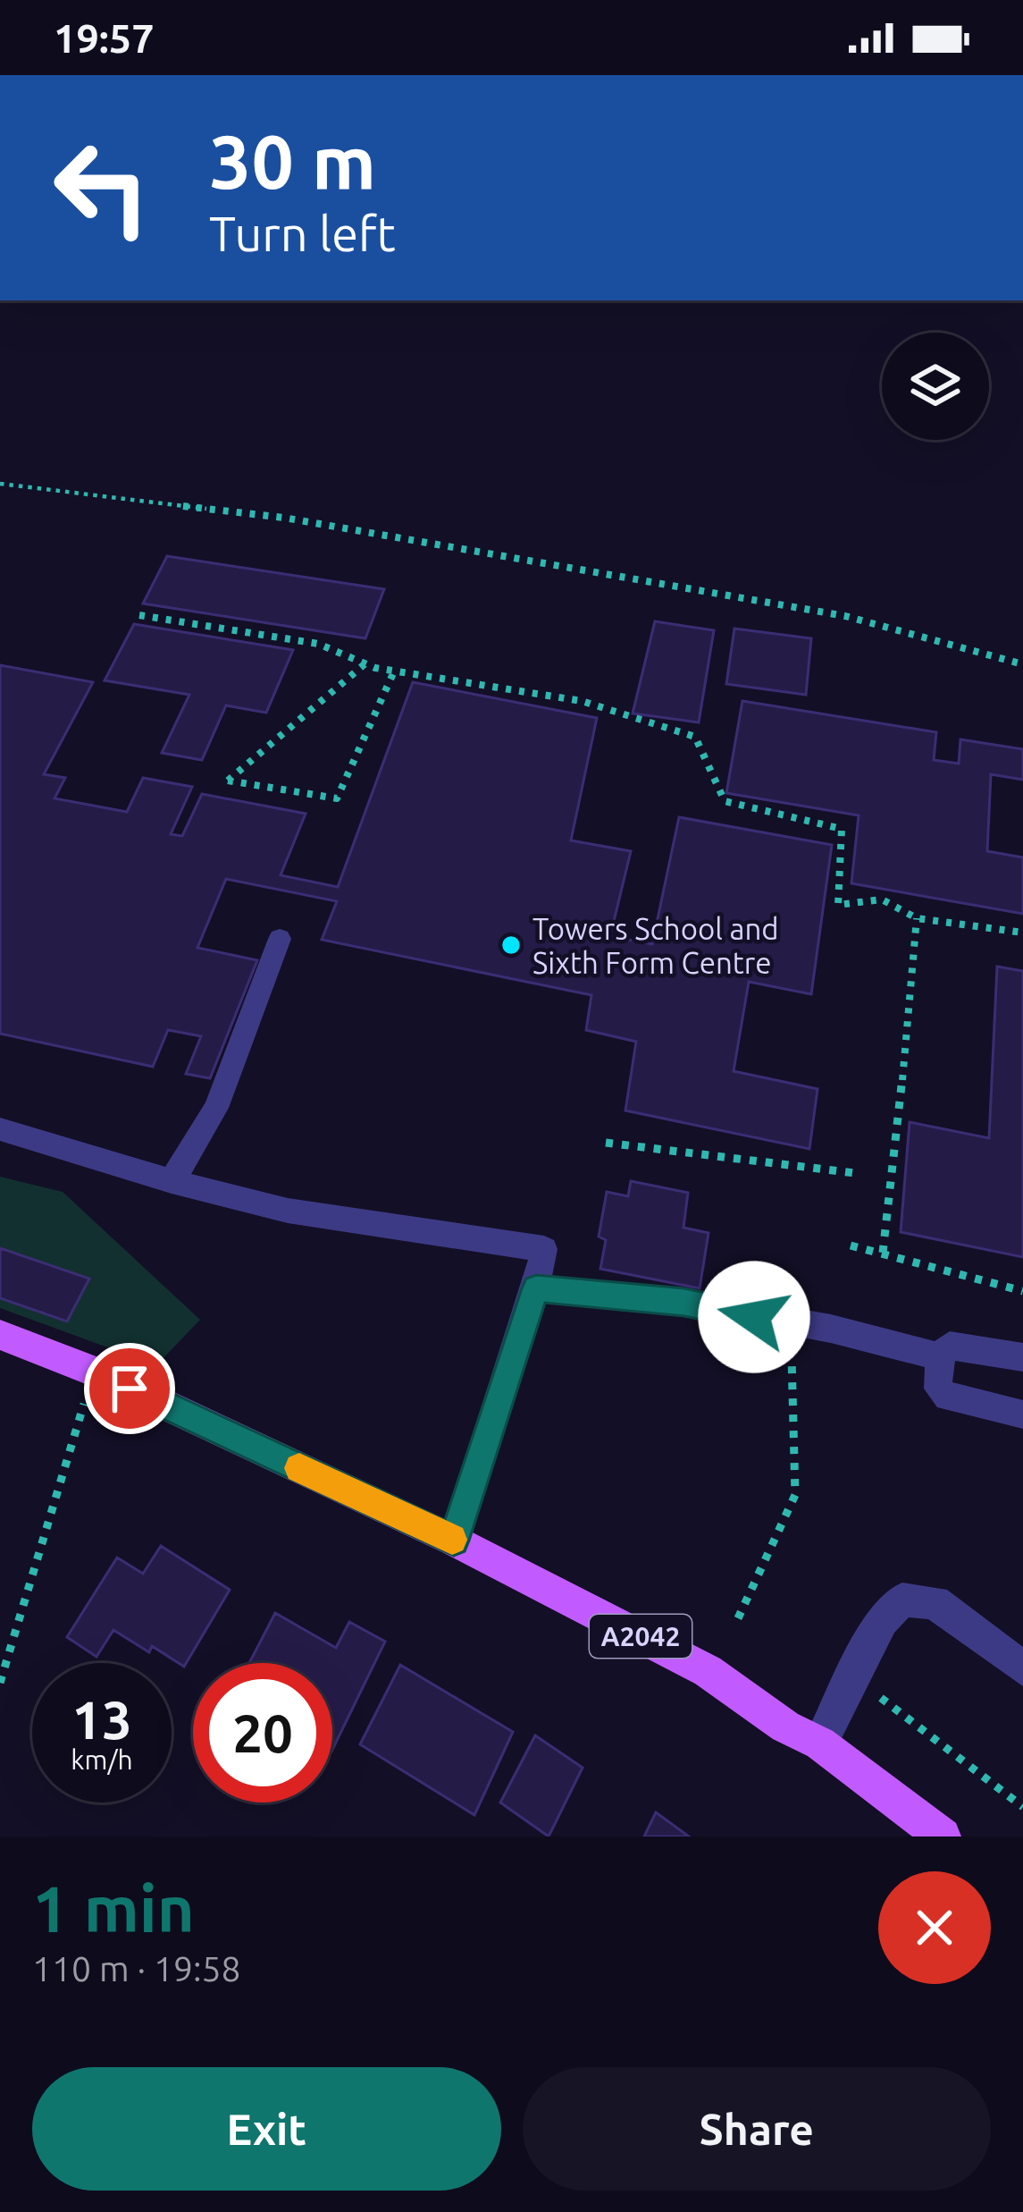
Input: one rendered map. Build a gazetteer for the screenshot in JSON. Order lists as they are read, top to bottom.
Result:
{
  "streets": {
    "main road": ["A2042"]
  },
  "places": ["Towers School and Sixth Form Centre"],
  "page": {
    "status": "19:57",
    "turn": ["30 m", "Turn left"],
    "speed": "13 km/h",
    "limit": "20",
    "heading": ["1 min", "110 m · 19:58"],
    "buttons": ["Exit", "Share"]
  }
}
